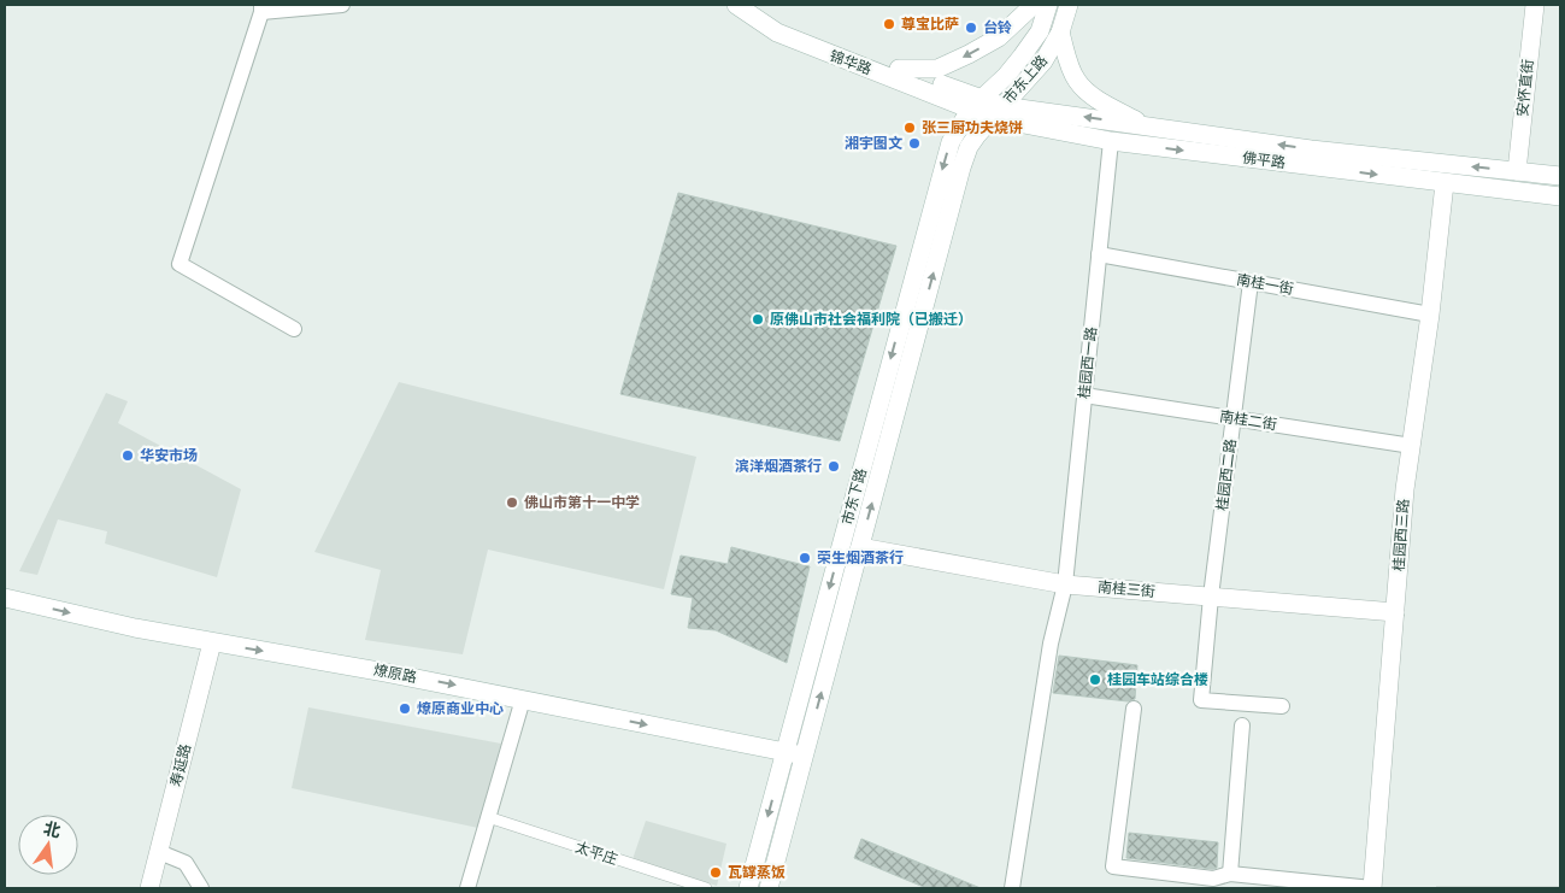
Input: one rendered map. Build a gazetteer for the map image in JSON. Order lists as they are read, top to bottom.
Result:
{
  "streets": {
    "main road": [
      "锦华路",
      "市东上路",
      "安怀直街",
      "佛平路",
      "市东下路",
      "桂园西三路",
      "南桂三街",
      "燎原路",
      "寿延路"
    ],
    "street": [
      "南桂一街",
      "桂园西一路",
      "南桂二街",
      "桂园西二路",
      "太平庄"
    ]
  },
  "crossings": [
    ["锦华路", "市东上路"],
    ["锦华路", "佛平路"],
    ["锦华路", "市东下路"],
    ["市东上路", "佛平路"],
    ["市东上路", "市东下路"],
    ["安怀直街", "佛平路"],
    ["佛平路", "桂园西一路"],
    ["佛平路", "市东下路"],
    ["佛平路", "桂园西三路"],
    ["南桂一街", "桂园西一路"],
    ["南桂一街", "桂园西二路"],
    ["南桂一街", "桂园西三路"],
    ["桂园西一路", "南桂二街"],
    ["桂园西一路", "南桂三街"],
    ["南桂二街", "桂园西二路"],
    ["南桂二街", "桂园西三路"],
    ["桂园西二路", "南桂三街"],
    ["市东下路", "南桂三街"],
    ["市东下路", "燎原路"],
    ["桂园西三路", "南桂三街"],
    ["燎原路", "寿延路"]
  ],
  "one_way": ["燎原路"],
  "places": [
    "尊宝比萨",
    "台铃",
    "张三厨功夫烧饼",
    "湘宇图文",
    "原佛山市社会福利院（已搬迁）",
    "华安市场",
    "滨洋烟酒茶行",
    "佛山市第十一中学",
    "荣生烟酒茶行",
    "桂园车站综合楼",
    "燎原商业中心",
    "瓦罉蒸饭"
  ],
  "north": "top"
}
